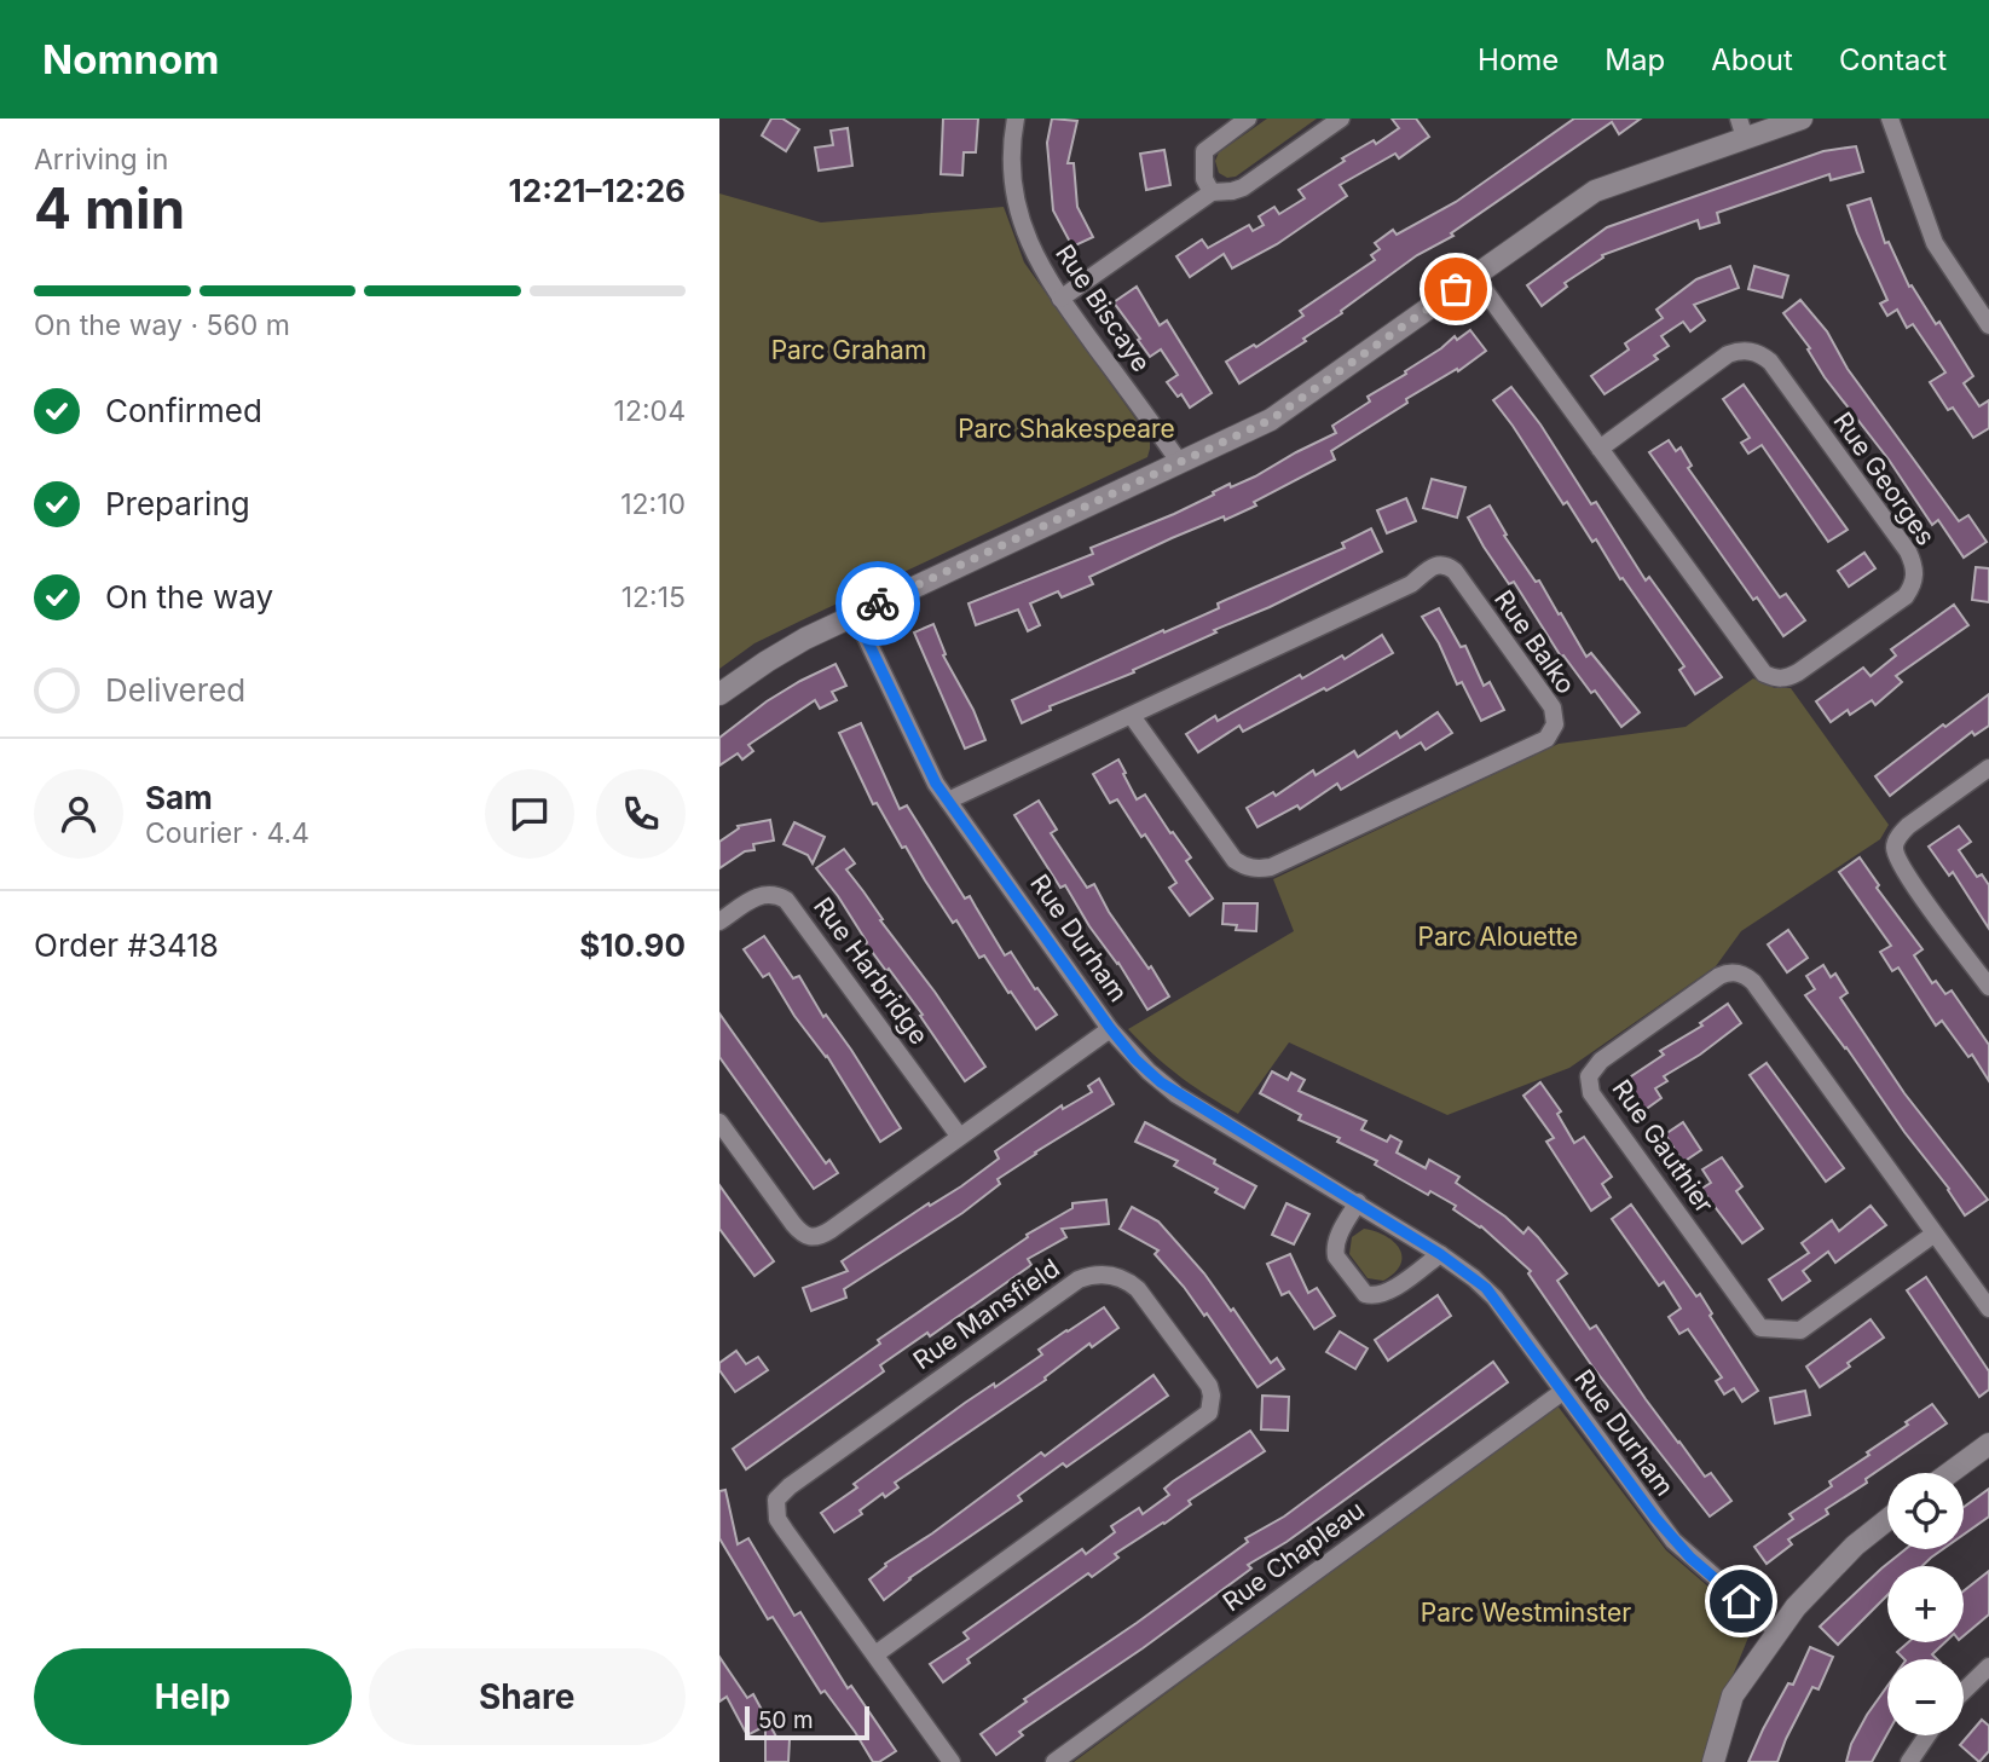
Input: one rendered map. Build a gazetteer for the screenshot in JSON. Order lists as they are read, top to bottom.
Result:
{
  "streets": {
    "street": [
      "Rue Biscaye",
      "Rue Georges",
      "Rue Balko",
      "Rue Durham",
      "Rue Harbridge",
      "Rue Gauthier",
      "Rue Mansfield",
      "Rue Chapleau"
    ]
  },
  "crossings": [
    ["Rue Balko", "Rue Durham"],
    ["Rue Durham", "Rue Chapleau"]
  ],
  "parks": [
    "Parc Graham",
    "Parc Shakespeare",
    "Parc Alouette",
    "Parc Westminster"
  ],
  "scale_bar": "50 m",
  "page": {
    "header": "Nomnom",
    "nav": [
      "Home",
      "Map",
      "About",
      "Contact"
    ],
    "heading": ["4 min", "Arriving in", "12:21–12:26"],
    "panel": [
      "Sam",
      "Courier · 4.4",
      "Order #3418",
      "$10.90"
    ],
    "bar": "On the way · 560 m",
    "list": [
      ["Confirmed", "12:04"],
      ["Preparing", "12:10"],
      ["On the way", "12:15"],
      "Delivered"
    ],
    "map_buttons": ["+", "−"],
    "buttons": ["Help", "Share"],
    "scale": "50 m"
  }
}
